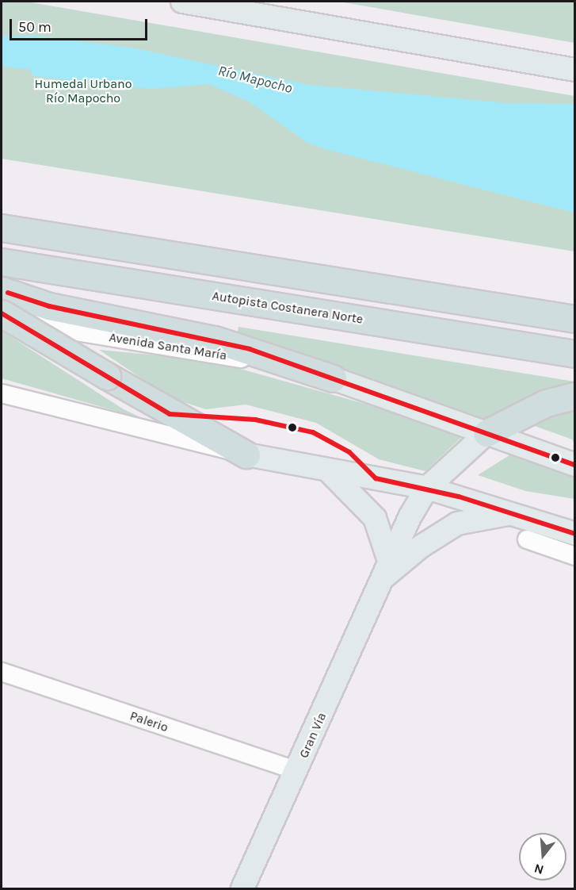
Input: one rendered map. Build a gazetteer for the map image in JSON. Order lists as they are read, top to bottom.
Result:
{
  "streets": {
    "highway": ["Autopista Costanera Norte"],
    "main road": ["Avenida Santa María", "Gran Vía"],
    "street": ["Palerio"]
  },
  "crossings": [
    ["Avenida Santa María", "Gran Vía"],
    ["Palerio", "Gran Vía"]
  ],
  "water": ["Río Mapocho"],
  "parks": ["Humedal Urbano Río Mapocho"],
  "scale_bar": "50 m",
  "north": "bottom"
}
